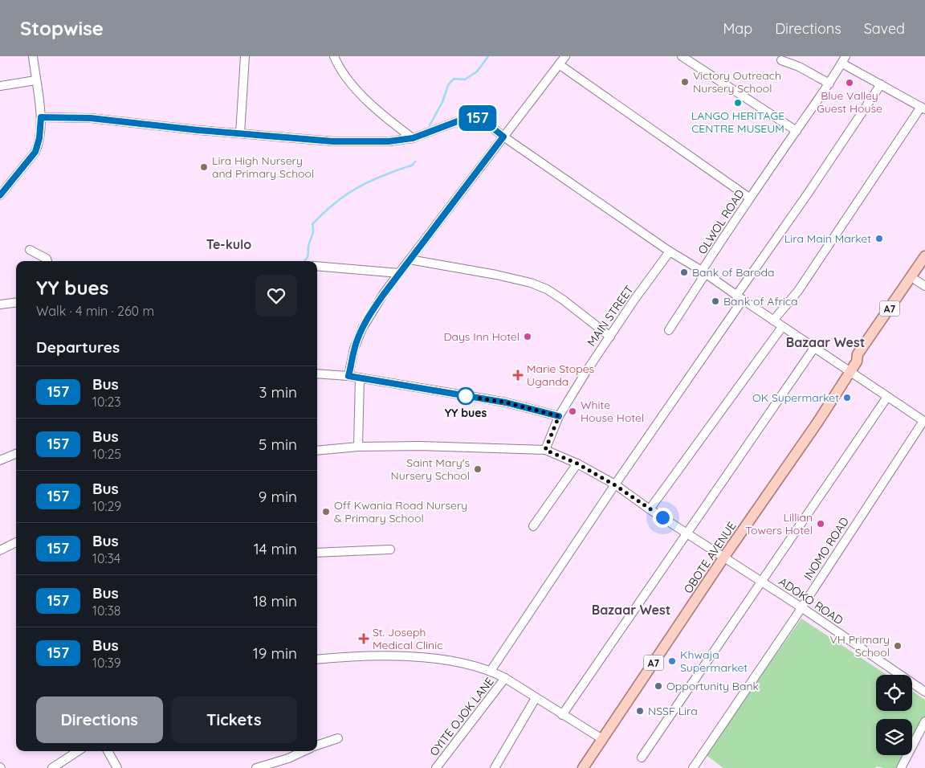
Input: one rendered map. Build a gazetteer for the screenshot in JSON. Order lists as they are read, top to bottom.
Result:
{
  "streets": {
    "main road": ["A7", "OBOTE AVENUE"],
    "street": [
      "OLWOL ROAD",
      "MAIN STREET",
      "INOMO ROAD",
      "ADOKO ROAD",
      "OYITE OJOK LANE"
    ]
  },
  "crossings": [
    ["MAIN STREET", "ADOKO ROAD"],
    ["INOMO ROAD", "ADOKO ROAD"],
    ["OBOTE AVENUE", "ADOKO ROAD"]
  ],
  "districts": ["Te-kulo", "Bazaar West", "Bazaar West"],
  "places": {
    "other": [
      "Victory Outreach Nursery School",
      "Blue Valley Guest House",
      "LANGO HERITAGE CENTRE MUSEUM",
      "Lira High Nursery and Primary School",
      "Lira Main Market",
      "Bank of Baroda",
      "Bank of Africa",
      "Days Inn Hotel",
      "YY bues",
      "OK Supermarket",
      "White House Hotel",
      "Saint Mary's Nursery School",
      "Off Kwania Road Nursery & Primary School",
      "Lillian Towers Hotel",
      "VH Primary School",
      "Khwaja Supermarket",
      "Opportunity Bank",
      "NSSF Lira"
    ],
    "health": ["Marie Stopes Uganda", "St. Joseph Medical Clinic"]
  },
  "lines": ["bus line 157"],
  "page": {
    "header": "Stopwise",
    "nav": ["Map", "Directions", "Saved"],
    "on_map": "157",
    "heading": [
      ["YY bues", "Walk · 4 min · 260 m"],
      "Departures"
    ],
    "list": [
      {
        "mark": "157",
        "name": "Bus",
        "note": "10:23",
        "value": "3 min"
      },
      {
        "mark": "157",
        "name": "Bus",
        "note": "10:25",
        "value": "5 min"
      },
      {
        "mark": "157",
        "name": "Bus",
        "note": "10:29",
        "value": "9 min"
      },
      {
        "mark": "157",
        "name": "Bus",
        "note": "10:34",
        "value": "14 min"
      },
      {
        "mark": "157",
        "name": "Bus",
        "note": "10:38",
        "value": "18 min"
      },
      {
        "mark": "157",
        "name": "Bus",
        "note": "10:39",
        "value": "19 min"
      }
    ],
    "buttons": ["Directions", "Tickets"]
  }
}
